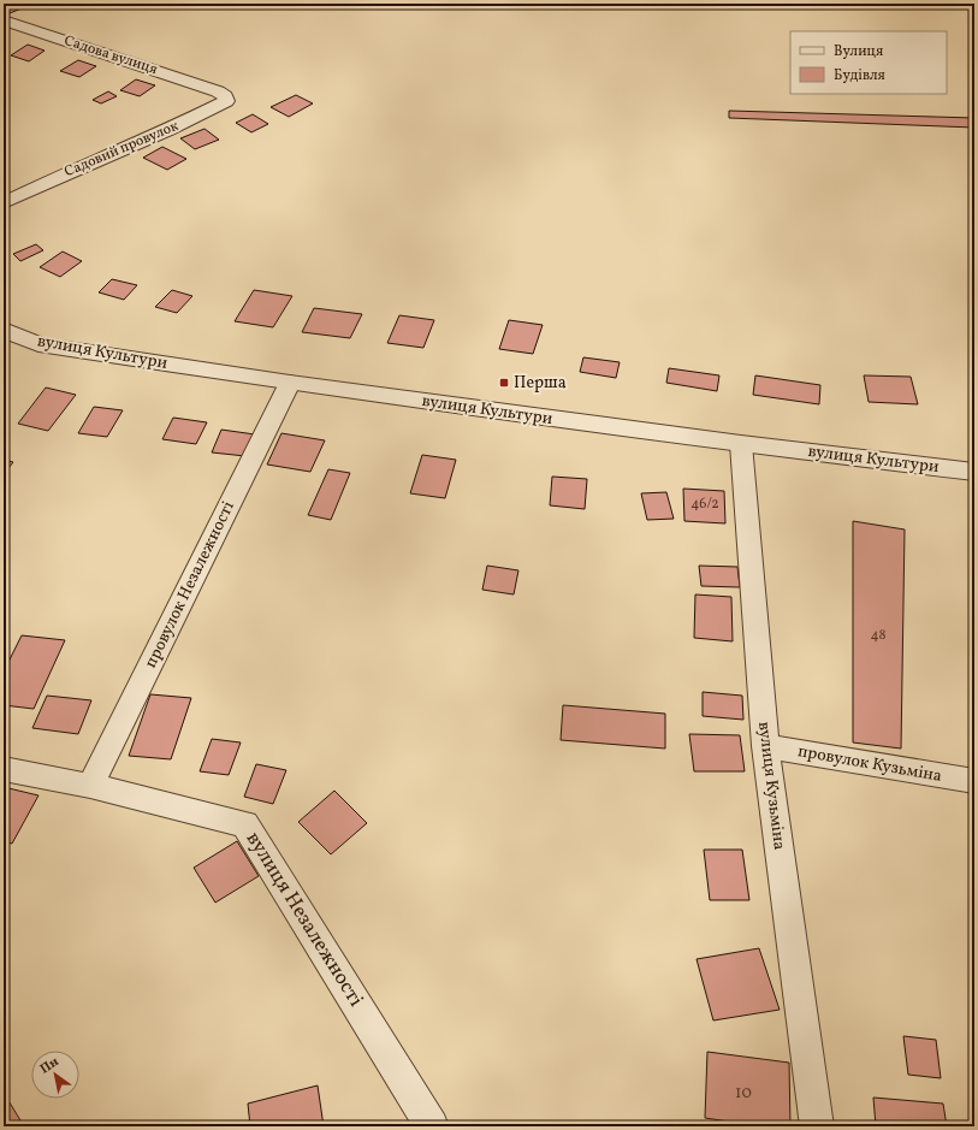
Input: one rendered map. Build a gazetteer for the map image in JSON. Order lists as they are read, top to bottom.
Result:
{
  "streets": {
    "street": [
      "Садова вулиця",
      "Садовий провулок",
      "вулиця Культури",
      "провулок Незалежності",
      "провулок Кузьміна",
      "вулиця Кузьміна",
      "вулиця Незалежності"
    ]
  },
  "crossings": [
    ["Садова вулиця", "Садовий провулок"],
    ["вулиця Культури", "провулок Незалежності"],
    ["вулиця Культури", "вулиця Кузьміна"],
    ["провулок Незалежності", "вулиця Незалежності"],
    ["провулок Кузьміна", "вулиця Кузьміна"]
  ],
  "places": {
    "transit": ["Перша"]
  },
  "house_numbers": ["46/2", "48", "10"],
  "legend": ["Вулиця", "Будівля"],
  "north": "top left"
}
